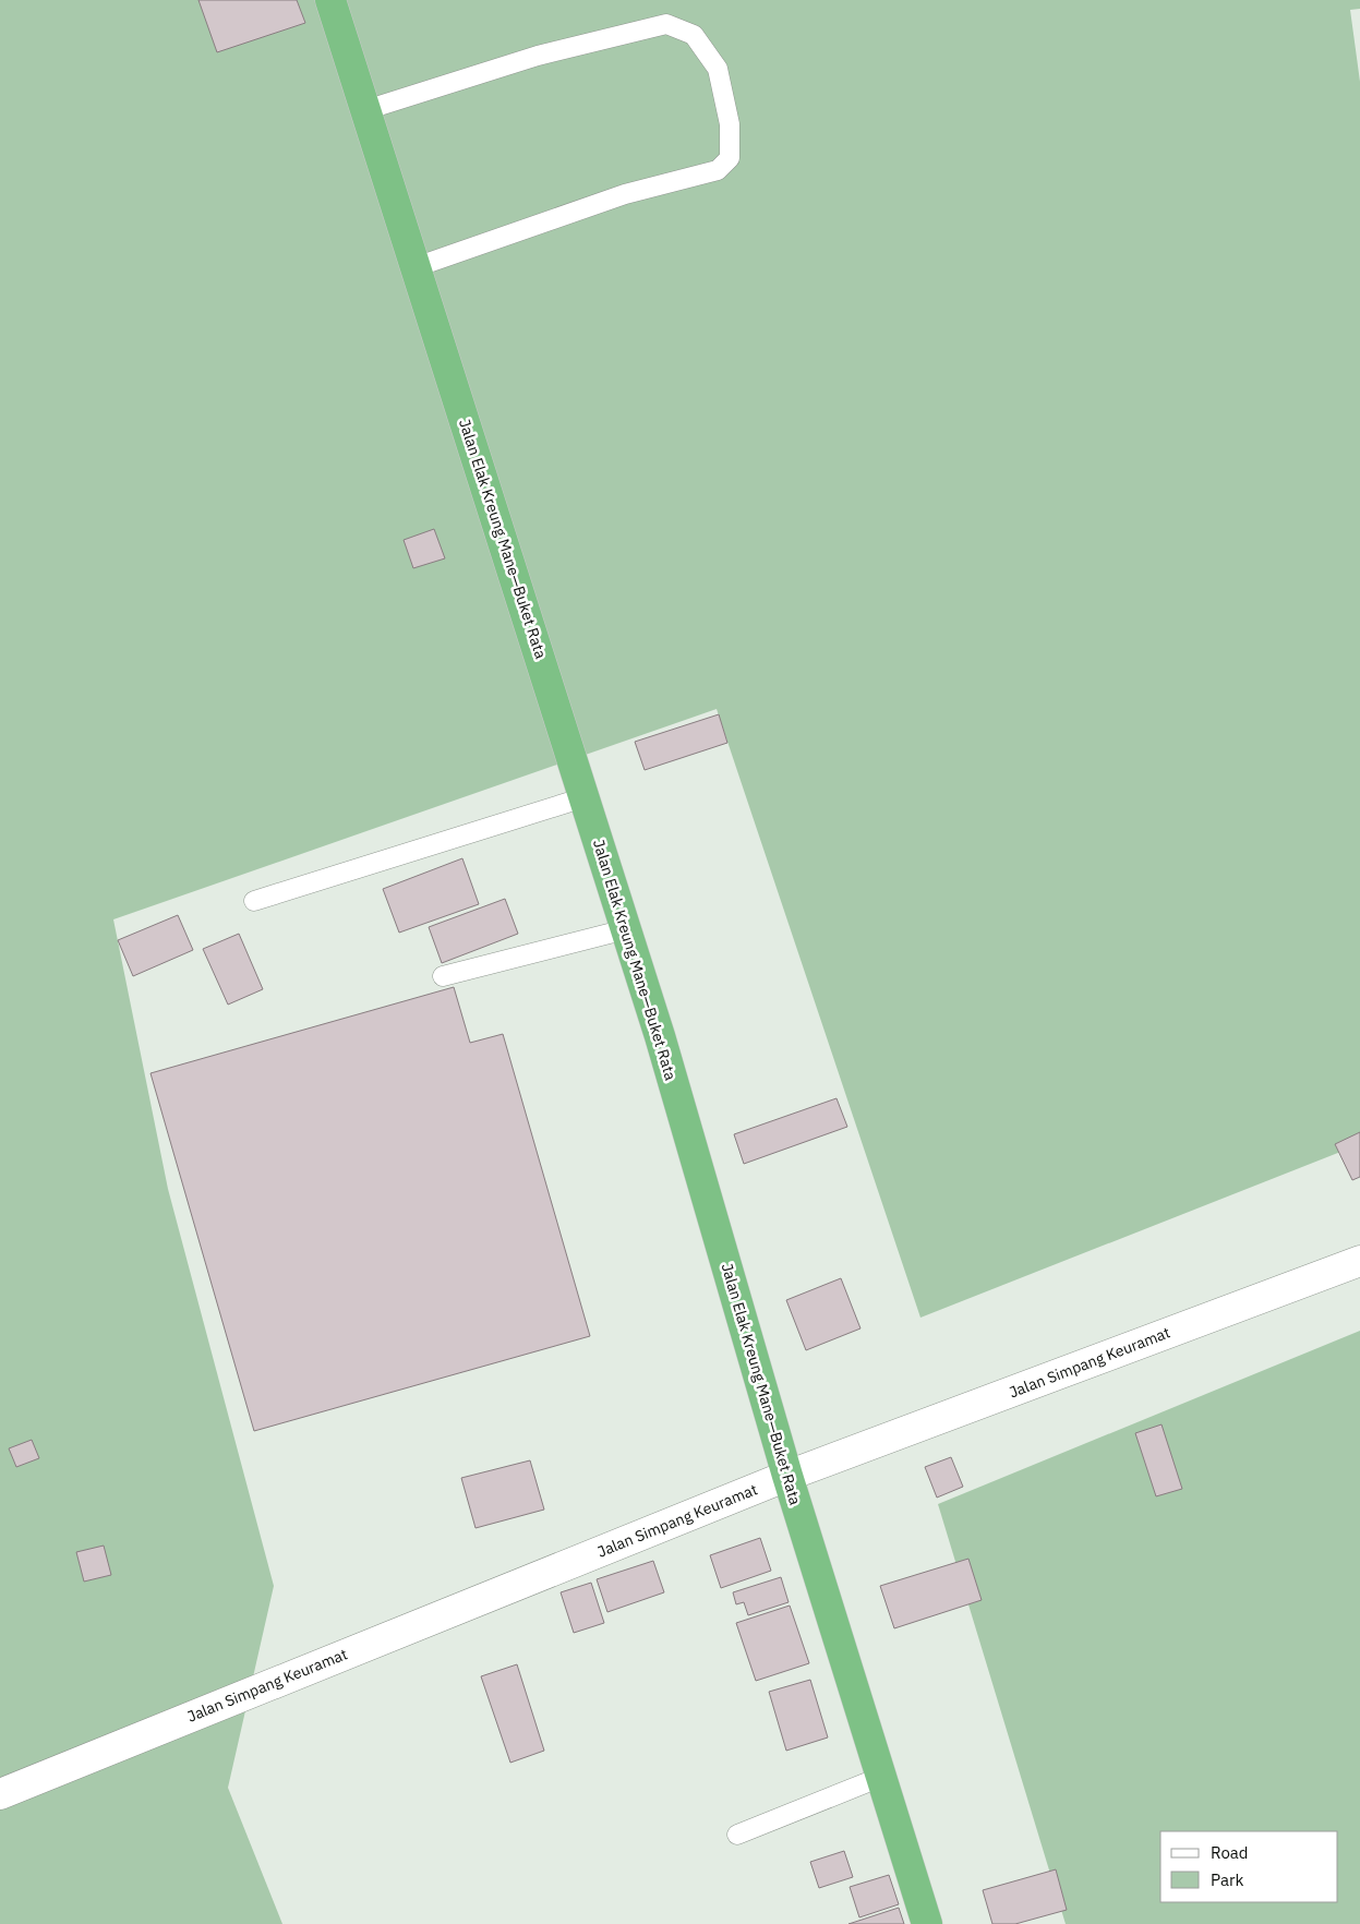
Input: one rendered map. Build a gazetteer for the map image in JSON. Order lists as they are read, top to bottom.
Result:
{
  "streets": {
    "highway": ["Jalan Elak Kreung Mane—Buket Rata"],
    "main road": ["Jalan Simpang Keuramat"]
  },
  "crossings": [
    ["Jalan Elak Kreung Mane—Buket Rata", "Jalan Simpang Keuramat"]
  ],
  "legend": ["Road", "Park"]
}
